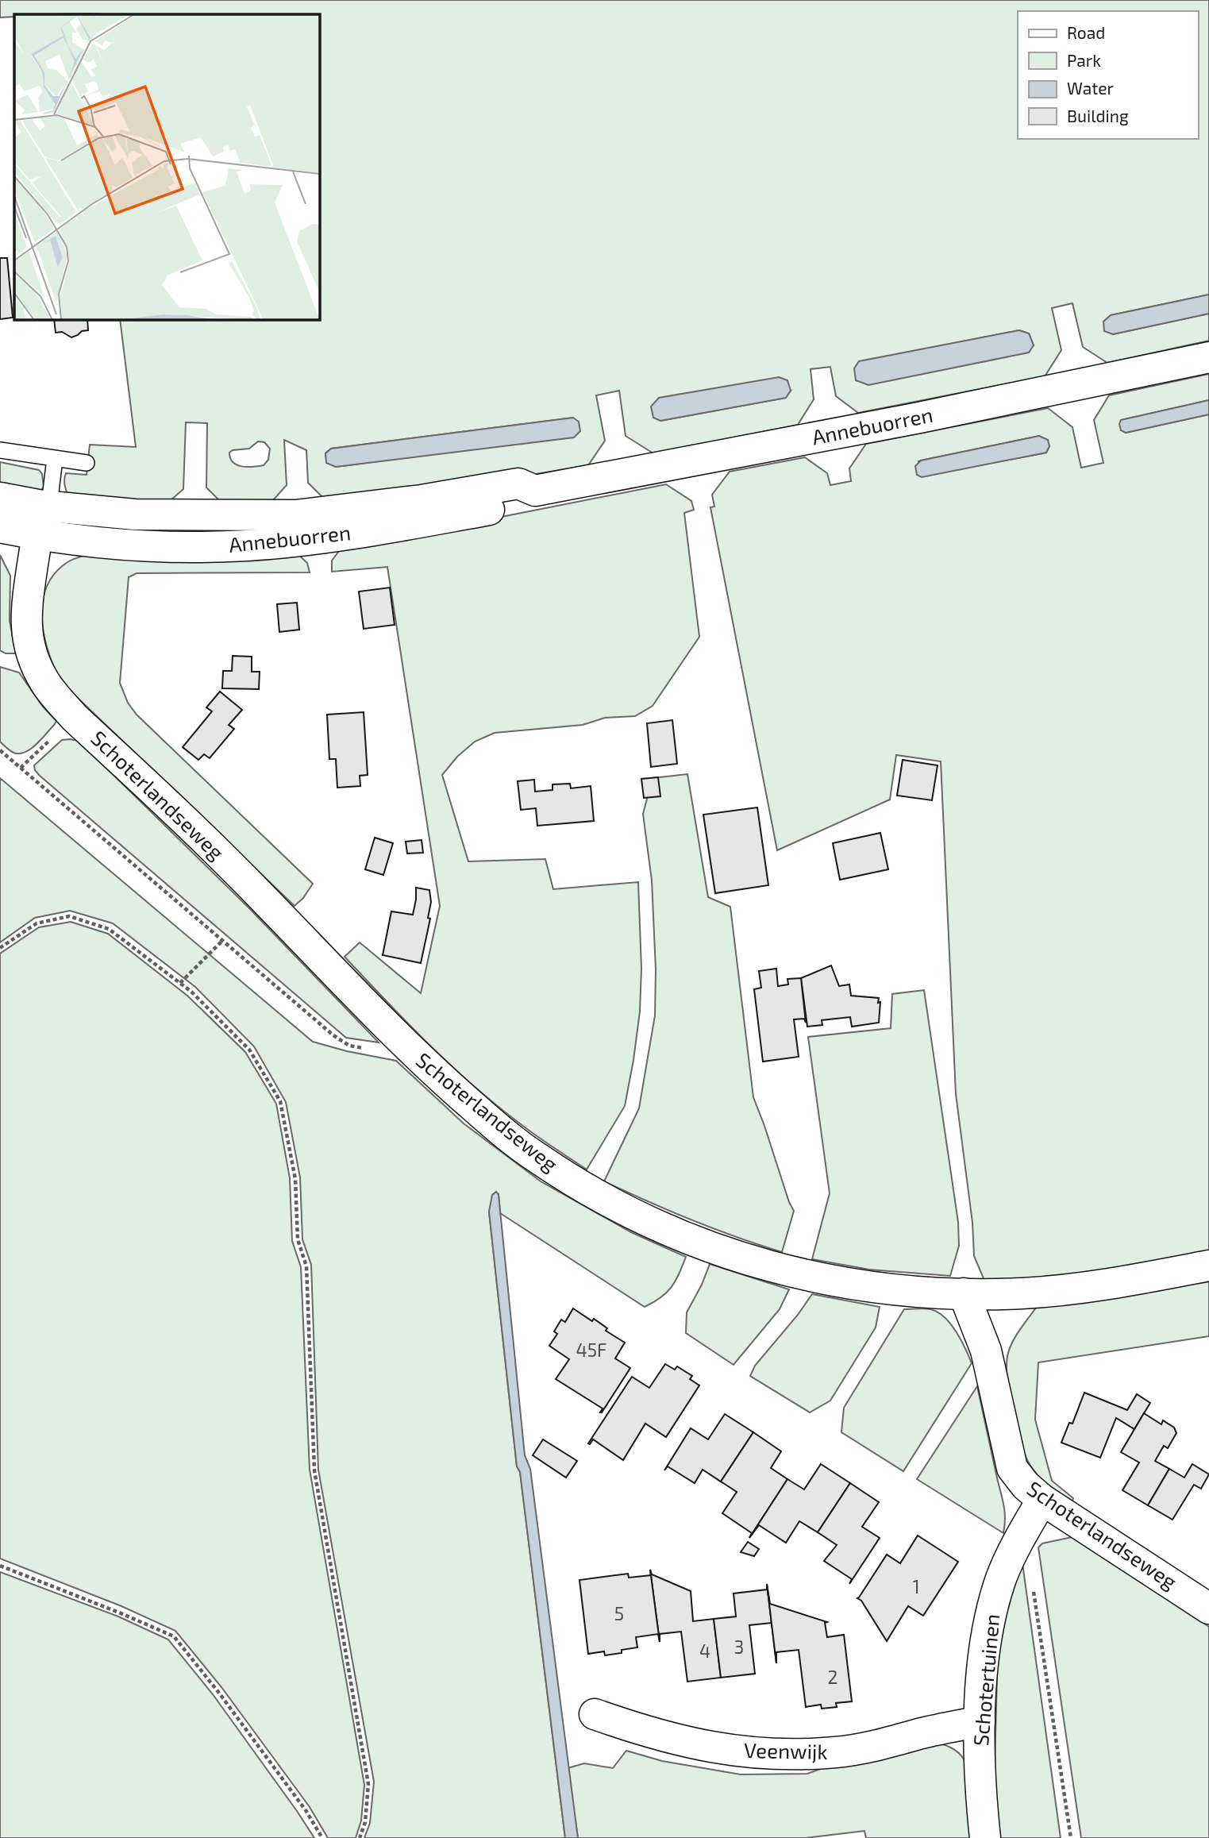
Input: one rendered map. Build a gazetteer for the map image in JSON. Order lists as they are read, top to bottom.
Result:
{
  "streets": {
    "street": [
      "Annebuorren",
      "Schoterlandseweg",
      "Schotertuinen",
      "Veenwijk"
    ]
  },
  "crossings": [
    ["Annebuorren", "Schoterlandseweg"],
    ["Schoterlandseweg", "Schotertuinen"],
    ["Schotertuinen", "Veenwijk"]
  ],
  "house_numbers": [
    "45F",
    "1",
    "5",
    "3",
    "4",
    "2"
  ],
  "legend": [
    "Road",
    "Park",
    "Water",
    "Building"
  ]
}
